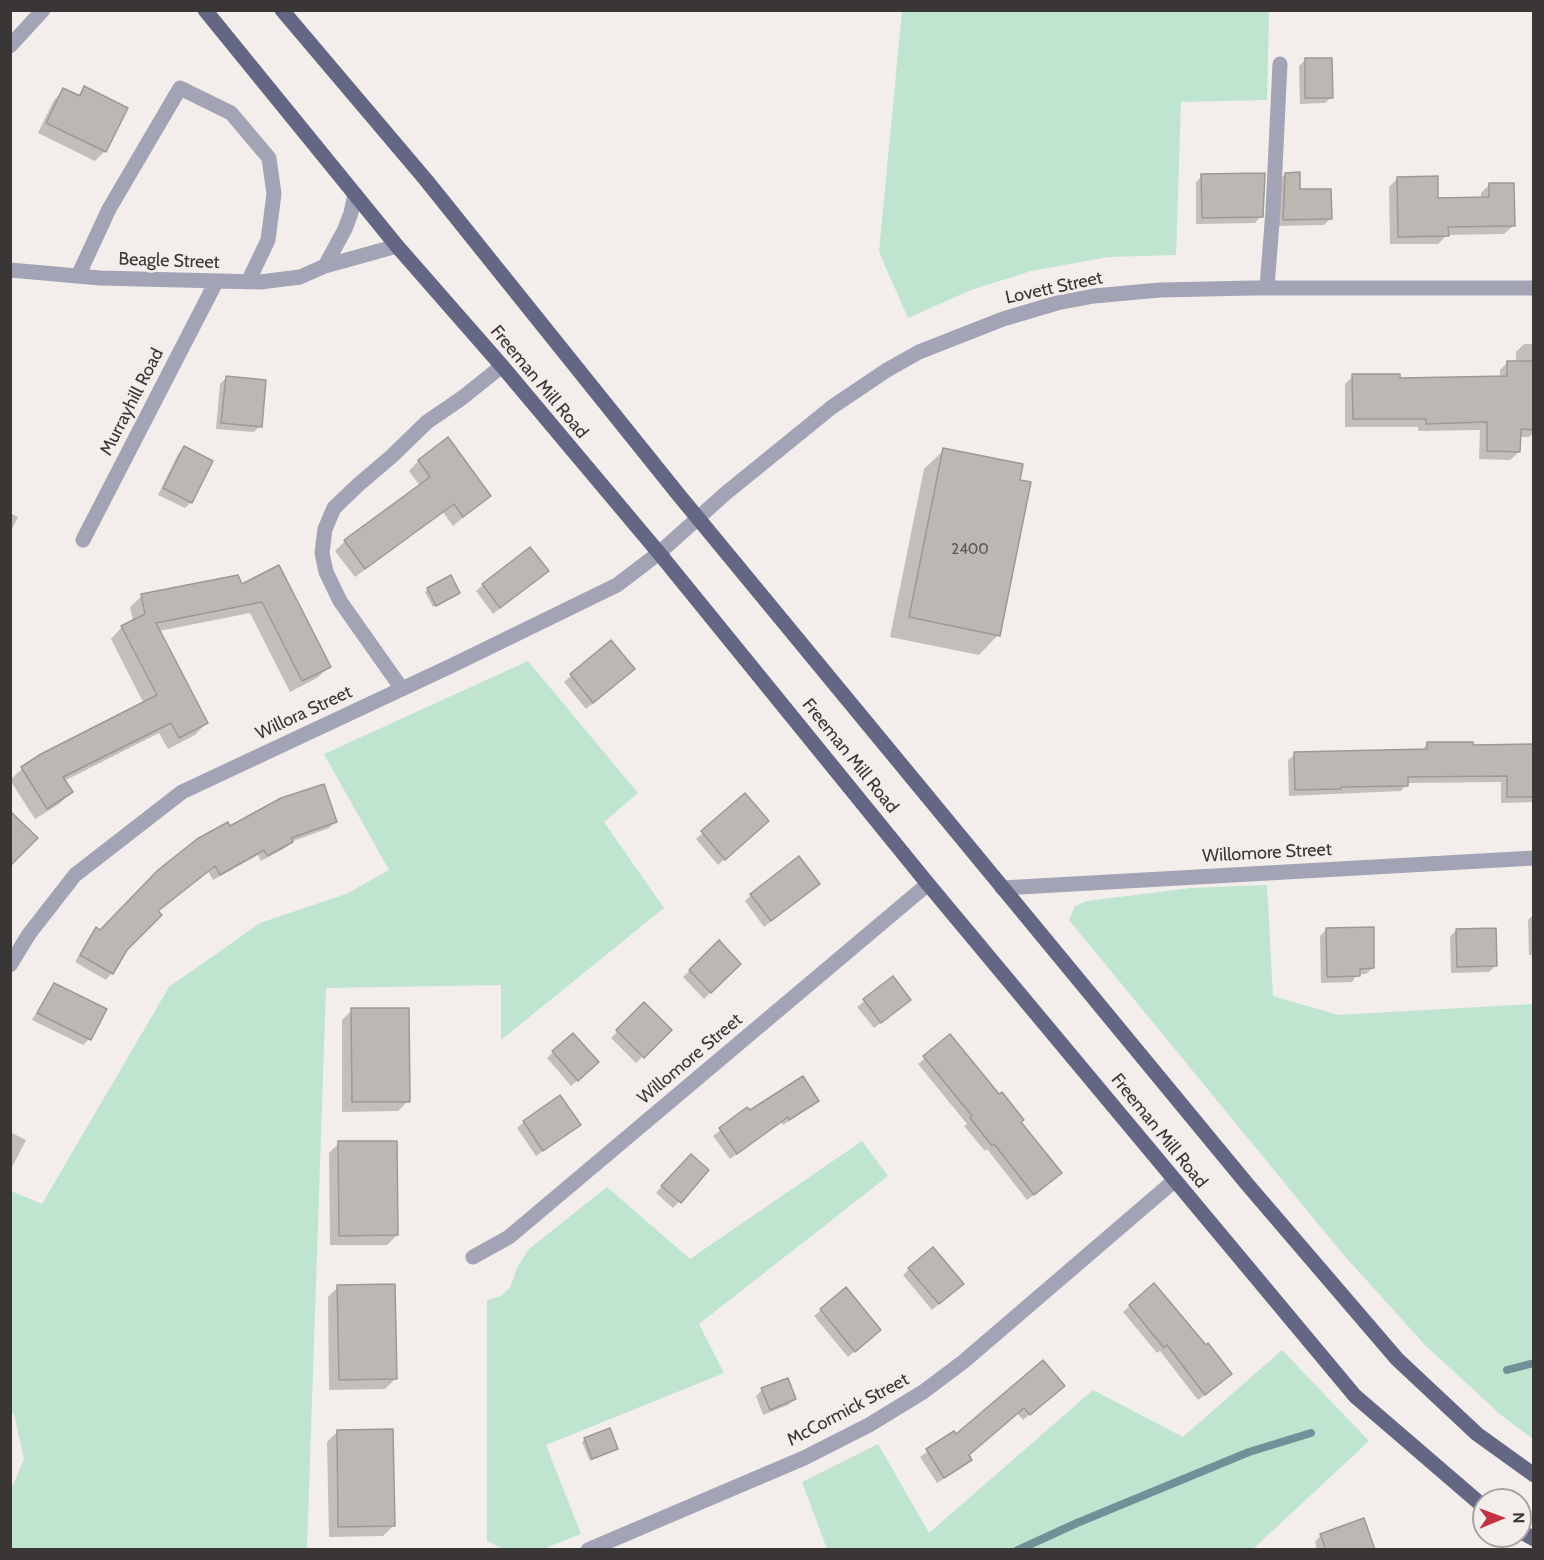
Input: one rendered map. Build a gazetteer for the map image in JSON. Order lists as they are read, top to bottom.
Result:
{
  "streets": {
    "main road": ["Freeman Mill Road"],
    "street": [
      "Beagle Street",
      "Lovett Street",
      "Murrayhill Road",
      "Willora Street",
      "Willomore Street",
      "McCormick Street"
    ]
  },
  "crossings": [
    ["Beagle Street", "Freeman Mill Road"],
    ["Beagle Street", "Murrayhill Road"],
    ["Lovett Street", "Freeman Mill Road"],
    ["Lovett Street", "Willora Street"],
    ["Freeman Mill Road", "Willora Street"],
    ["Freeman Mill Road", "Willomore Street"],
    ["Freeman Mill Road", "McCormick Street"]
  ],
  "house_numbers": ["2400"],
  "north": "right"
}
